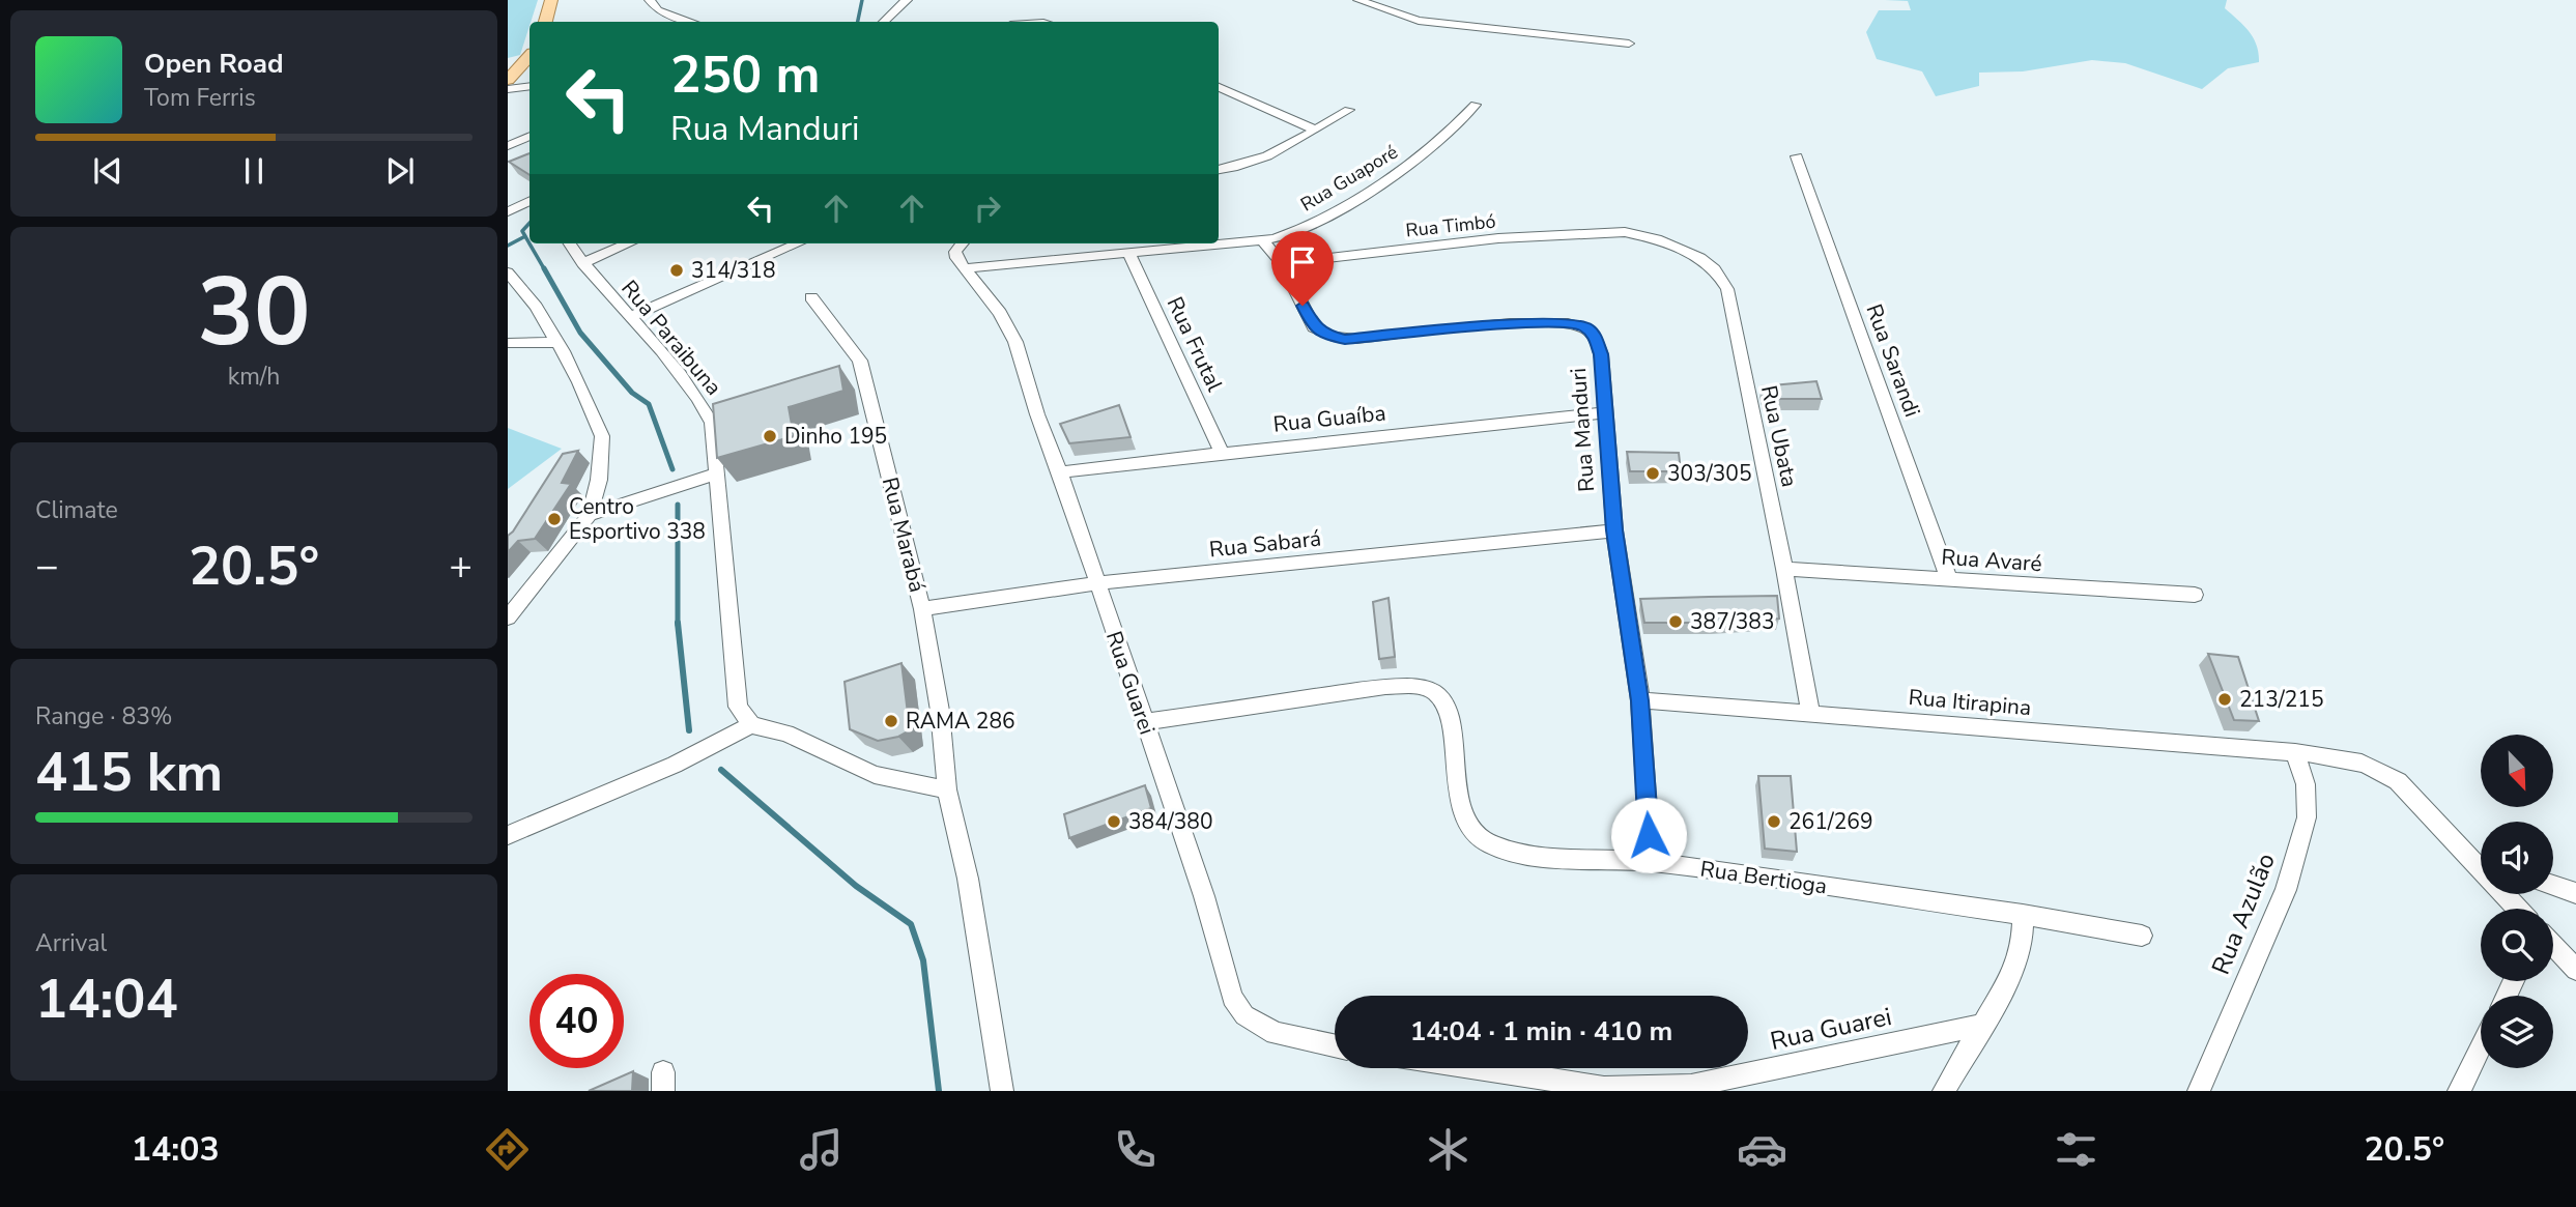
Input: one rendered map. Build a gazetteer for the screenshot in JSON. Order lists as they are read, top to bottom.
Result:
{
  "streets": {
    "street": [
      "Rua Guaporé",
      "Rua Timbó",
      "Rua Paraibuna",
      "Rua Frutal",
      "Rua Sarandi",
      "Rua Guaíba",
      "Rua Manduri",
      "Rua Ubata",
      "Rua Marabá",
      "Rua Sabará",
      "Rua Avaré",
      "Rua Guarei",
      "Rua Itirapina",
      "Rua Bertioga",
      "Rua Azulão"
    ]
  },
  "crossings": [
    ["Rua Guaporé", "Rua Frutal"],
    ["Rua Guaporé", "Rua Manduri"],
    ["Rua Guaporé", "Rua Guarei"],
    ["Rua Timbó", "Rua Manduri"],
    ["Rua Timbó", "Rua Ubata"],
    ["Rua Frutal", "Rua Guaíba"],
    ["Rua Sarandi", "Rua Avaré"],
    ["Rua Guaíba", "Rua Manduri"],
    ["Rua Guaíba", "Rua Guarei"],
    ["Rua Manduri", "Rua Sabará"],
    ["Rua Manduri", "Rua Itirapina"],
    ["Rua Manduri", "Rua Bertioga"],
    ["Rua Ubata", "Rua Avaré"],
    ["Rua Ubata", "Rua Itirapina"],
    ["Rua Marabá", "Rua Sabará"],
    ["Rua Sabará", "Rua Guarei"],
    ["Rua Guarei", "Rua Bertioga"],
    ["Rua Itirapina", "Rua Azulão"]
  ],
  "places": [
    "314/318",
    "Dinho 195",
    "303/305",
    "Centro Esportivo 338",
    "387/383",
    "213/215",
    "RAMA 286",
    "384/380",
    "261/269"
  ],
  "north": "bottom right",
  "page": {
    "turn": ["250 m", "Rua Manduri"],
    "song": ["Open Road", "Tom Ferris"],
    "tile": [
      ["30", "km/h"],
      "Climate",
      ["Range · 83%", "415 km"],
      ["Arrival", "14:04"]
    ],
    "heat": ["−", "20.5°", "+"],
    "limit": "40",
    "trip": "14:04 · 1 min · 410 m",
    "tabs": ["14:03", "20.5°"]
  }
}
